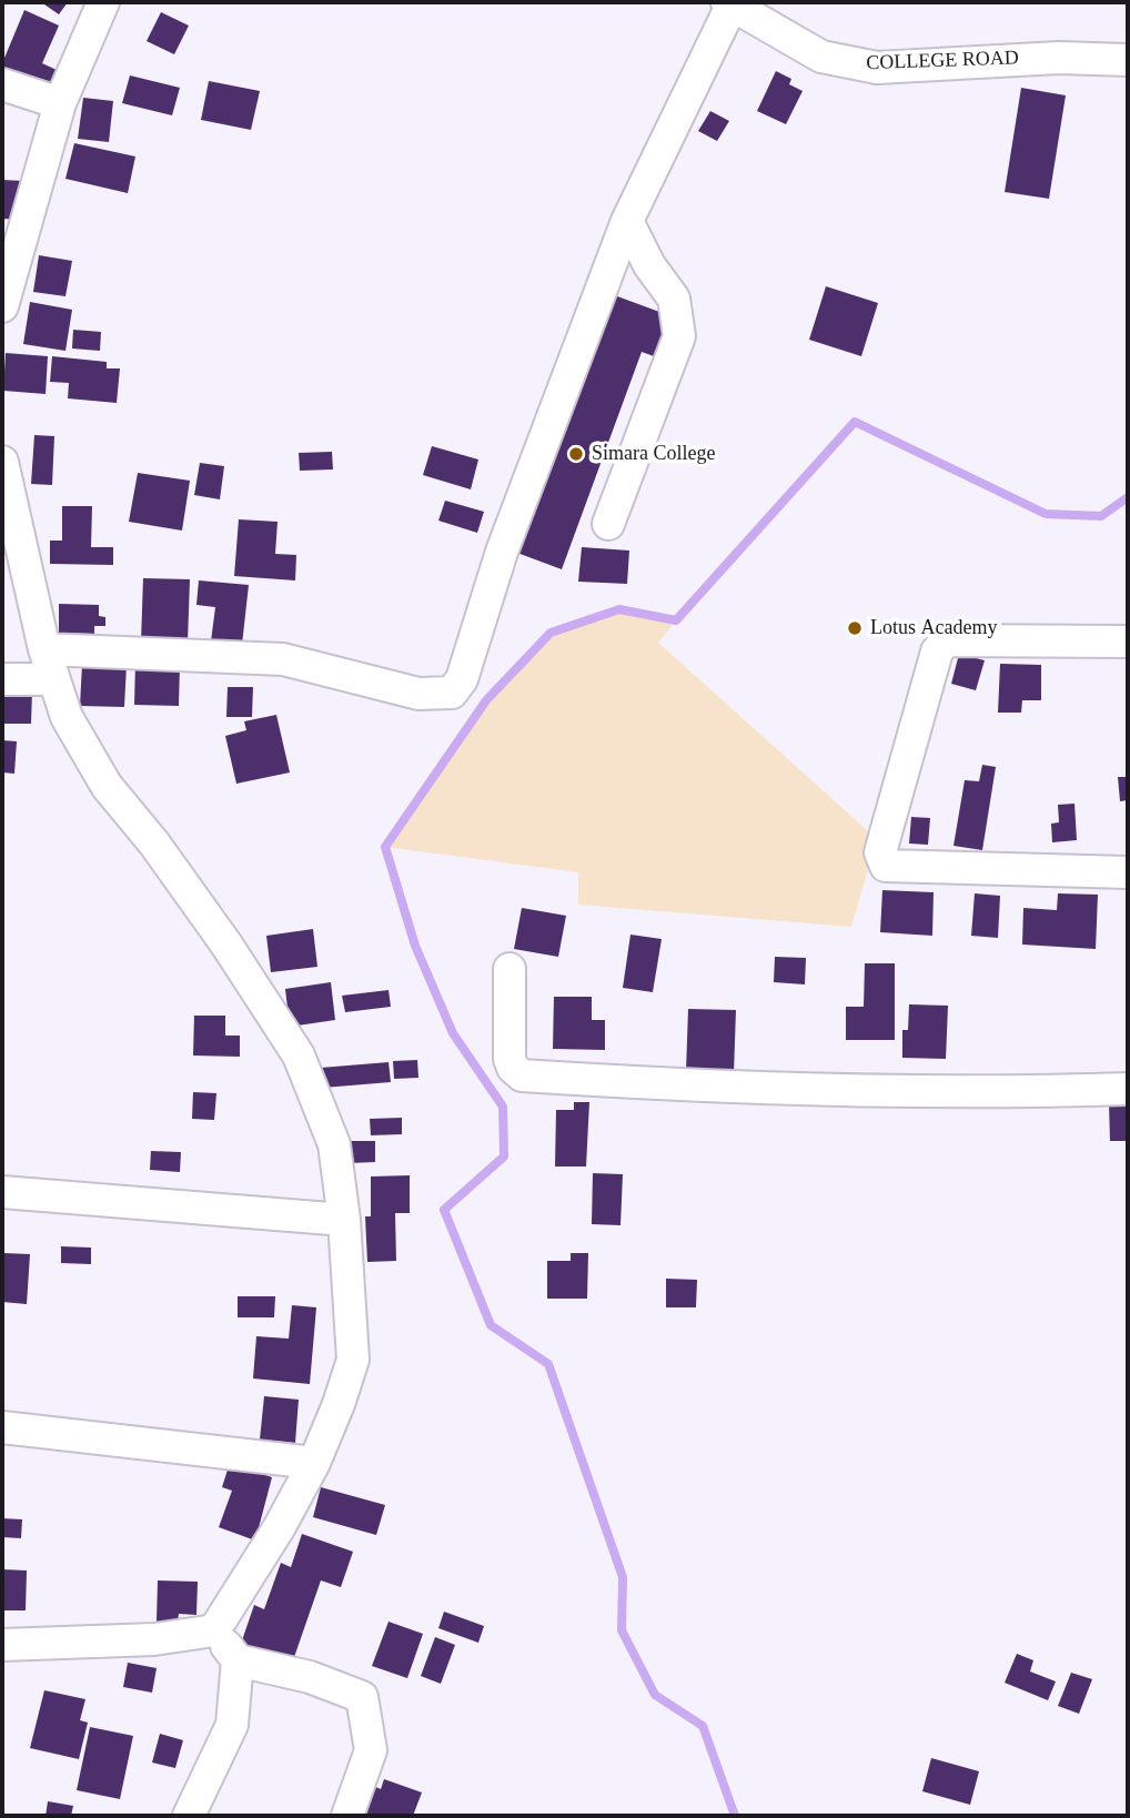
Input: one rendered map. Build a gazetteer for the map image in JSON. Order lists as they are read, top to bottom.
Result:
{
  "streets": {
    "street": ["COLLEGE ROAD"]
  },
  "places": ["Simara College", "Lotus Academy"]
}
